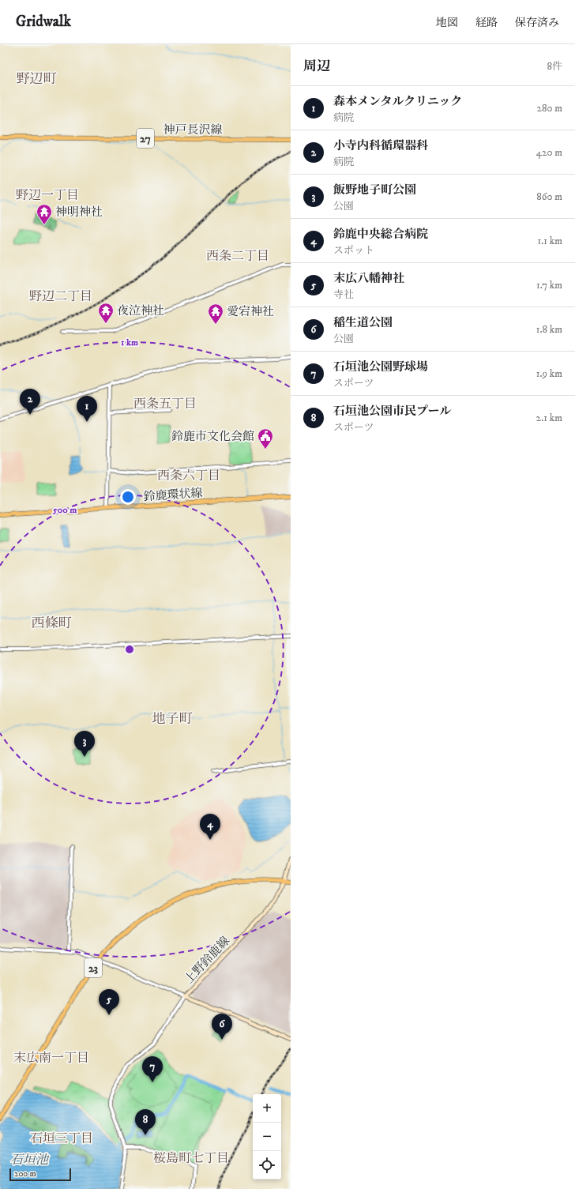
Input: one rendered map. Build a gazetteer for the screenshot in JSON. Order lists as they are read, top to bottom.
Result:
{
  "streets": {
    "main road": [
      "神戸長沢線",
      "27",
      "鈴鹿環状線",
      "上野鈴鹿線",
      "23"
    ]
  },
  "crossings": [
    ["上野鈴鹿線", "23"]
  ],
  "districts": [
    "野辺町",
    "野辺一丁目",
    "西条二丁目",
    "野辺二丁目",
    "西条五丁目",
    "西条六丁目",
    "西條町",
    "地子町",
    "末広南一丁目",
    "石垣三丁目",
    "桜島町七丁目"
  ],
  "water": ["石垣池"],
  "places": {
    "temple": ["神明神社", "夜泣神社", "愛宕神社"],
    "public building": ["鈴鹿市文化会館"]
  },
  "scale_bar": "200 m",
  "page": {
    "header": "Gridwalk",
    "nav": ["地図", "経路", "保存済み"],
    "heading": ["周辺", "8件"],
    "list": [
      {
        "mark": "1",
        "name": "森本メンタルクリニック",
        "note": "病院",
        "value": "280 m"
      },
      {
        "mark": "2",
        "name": "小寺内科循環器科",
        "note": "病院",
        "value": "420 m"
      },
      {
        "mark": "3",
        "name": "飯野地子町公園",
        "note": "公園",
        "value": "860 m"
      },
      {
        "mark": "4",
        "name": "鈴鹿中央総合病院",
        "note": "スポット",
        "value": "1.1 km"
      },
      {
        "mark": "5",
        "name": "末広八幡神社",
        "note": "寺社",
        "value": "1.7 km"
      },
      {
        "mark": "6",
        "name": "稲生道公園",
        "note": "公園",
        "value": "1.8 km"
      },
      {
        "mark": "7",
        "name": "石垣池公園野球場",
        "note": "スポーツ",
        "value": "1.9 km"
      },
      {
        "mark": "8",
        "name": "石垣池公園市民プール",
        "note": "スポーツ",
        "value": "2.1 km"
      }
    ],
    "pins": [
      "2",
      "1",
      "3",
      "4",
      "5",
      "6",
      "7",
      "8"
    ],
    "map_buttons": ["+", "−"],
    "scale": "200 m"
  },
  "rings": ["1 km", "500 m"]
}
